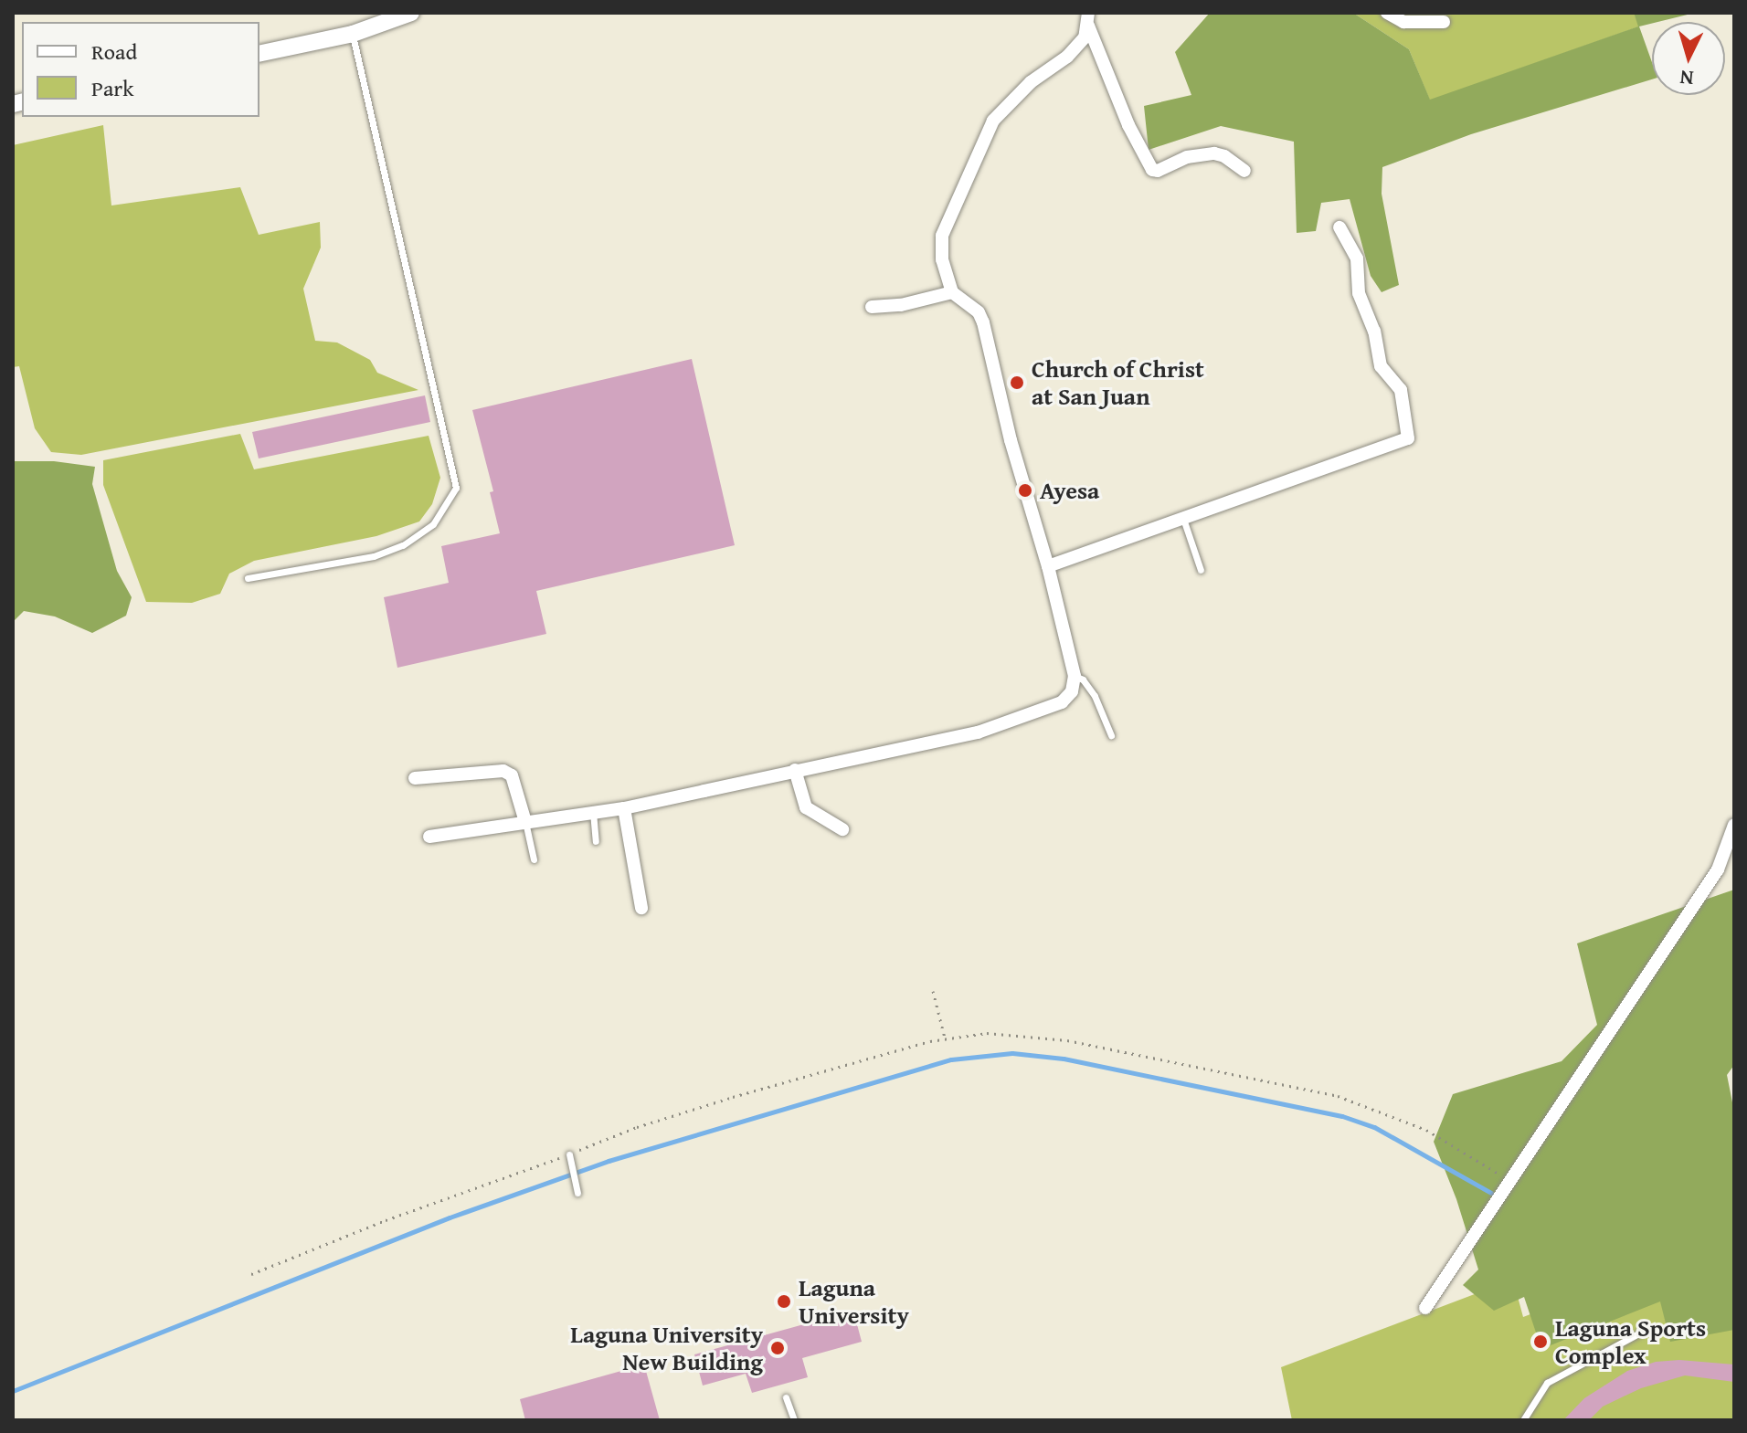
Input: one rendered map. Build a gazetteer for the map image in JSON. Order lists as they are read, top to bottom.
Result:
{
  "places": [
    "Church of Christ at San Juan",
    "Ayesa",
    "Laguna University",
    "Laguna Sports Complex",
    "Laguna University New Building"
  ],
  "legend": ["Road", "Park"],
  "north": "bottom"
}
